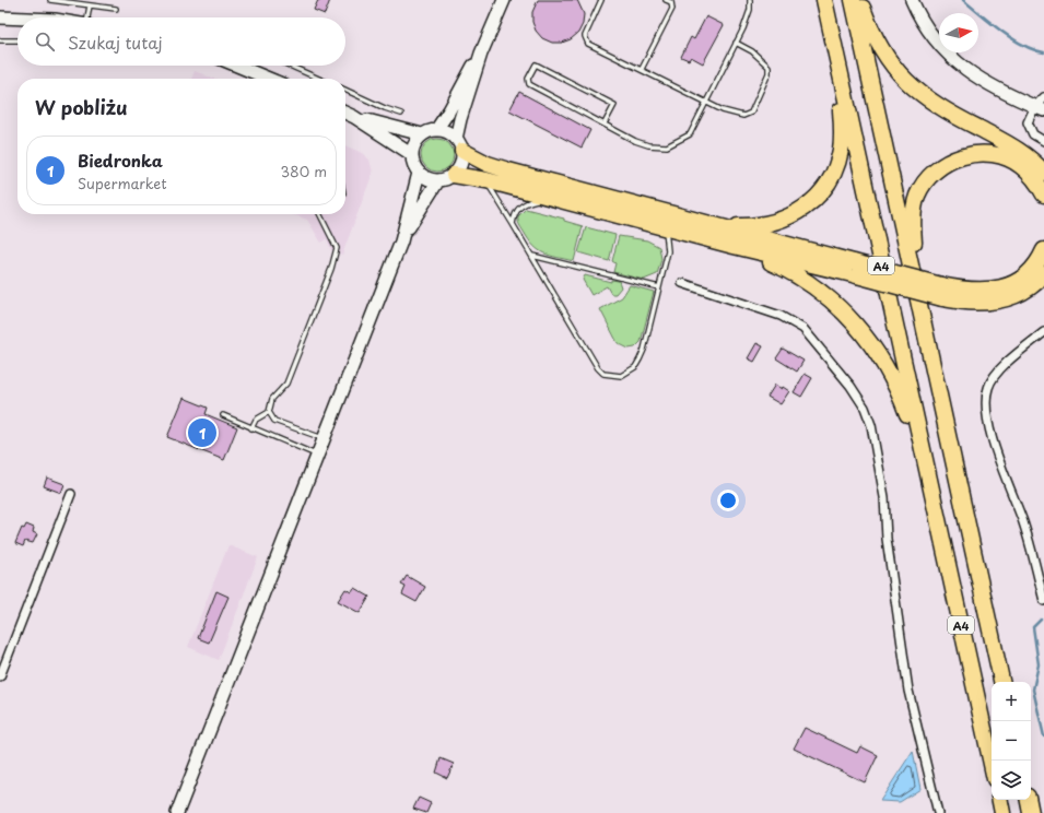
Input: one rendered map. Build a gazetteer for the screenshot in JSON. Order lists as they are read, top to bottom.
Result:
{
  "streets": {
    "highway": ["A4"]
  },
  "north": "right",
  "page": {
    "search": "Szukaj tutaj",
    "heading": "W pobliżu",
    "list": [
      {
        "mark": "1",
        "name": "Biedronka",
        "note": "Supermarket",
        "value": "380 m"
      }
    ],
    "pins": "1",
    "map_buttons": ["+", "−"]
  }
}
